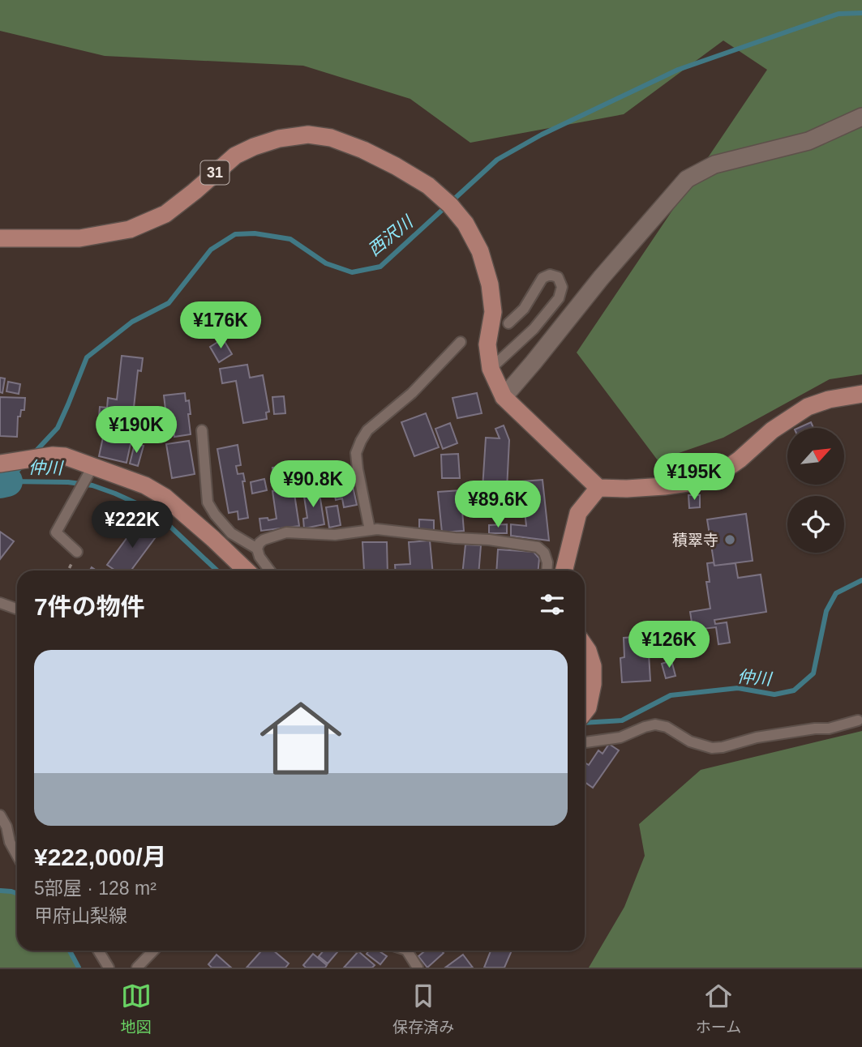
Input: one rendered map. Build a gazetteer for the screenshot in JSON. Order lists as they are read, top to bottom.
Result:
{
  "streets": {
    "main road": ["31"]
  },
  "water": ["西沢川", "仲川"],
  "places": ["積翠寺"],
  "north": "top right",
  "page": {
    "price": [
      "¥176K",
      "¥190K",
      "¥195K",
      "¥90.8K",
      "¥89.6K",
      "¥222K",
      "¥126K"
    ],
    "heading": "7件の物件",
    "list": [
      {
        "name": "¥222,000/月",
        "note": "5部屋 · 128 m² · 甲府山梨線"
      }
    ],
    "tabs": ["地図", "保存済み", "ホーム"]
  }
}
